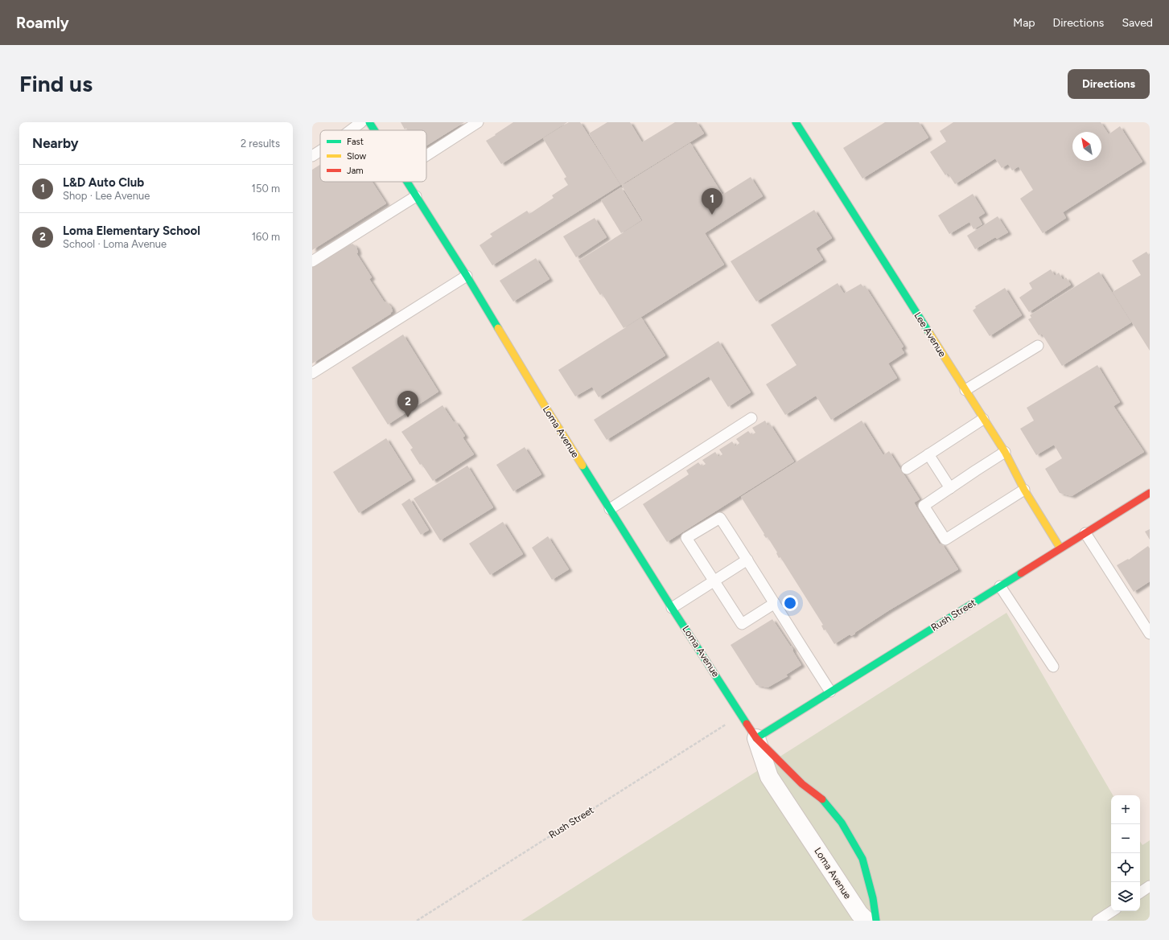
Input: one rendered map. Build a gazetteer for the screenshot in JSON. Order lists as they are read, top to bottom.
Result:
{
  "streets": {
    "street": ["Lee Avenue", "Loma Avenue", "Rush Street"]
  },
  "crossings": [
    ["Lee Avenue", "Rush Street"],
    ["Loma Avenue", "Rush Street"]
  ],
  "legend": ["Fast", "Slow", "Jam"],
  "north": "top left",
  "page": {
    "header": "Roamly",
    "nav": ["Map", "Directions", "Saved"],
    "buttons": "Directions",
    "title": "Find us",
    "heading": ["Nearby", "2 results"],
    "list": [
      {
        "mark": "1",
        "name": "L&D Auto Club",
        "note": "Shop · Lee Avenue",
        "value": "150 m"
      },
      {
        "mark": "2",
        "name": "Loma Elementary School",
        "note": "School · Loma Avenue",
        "value": "160 m"
      }
    ],
    "pins": ["1", "2"],
    "map_buttons": ["+", "−"]
  }
}
